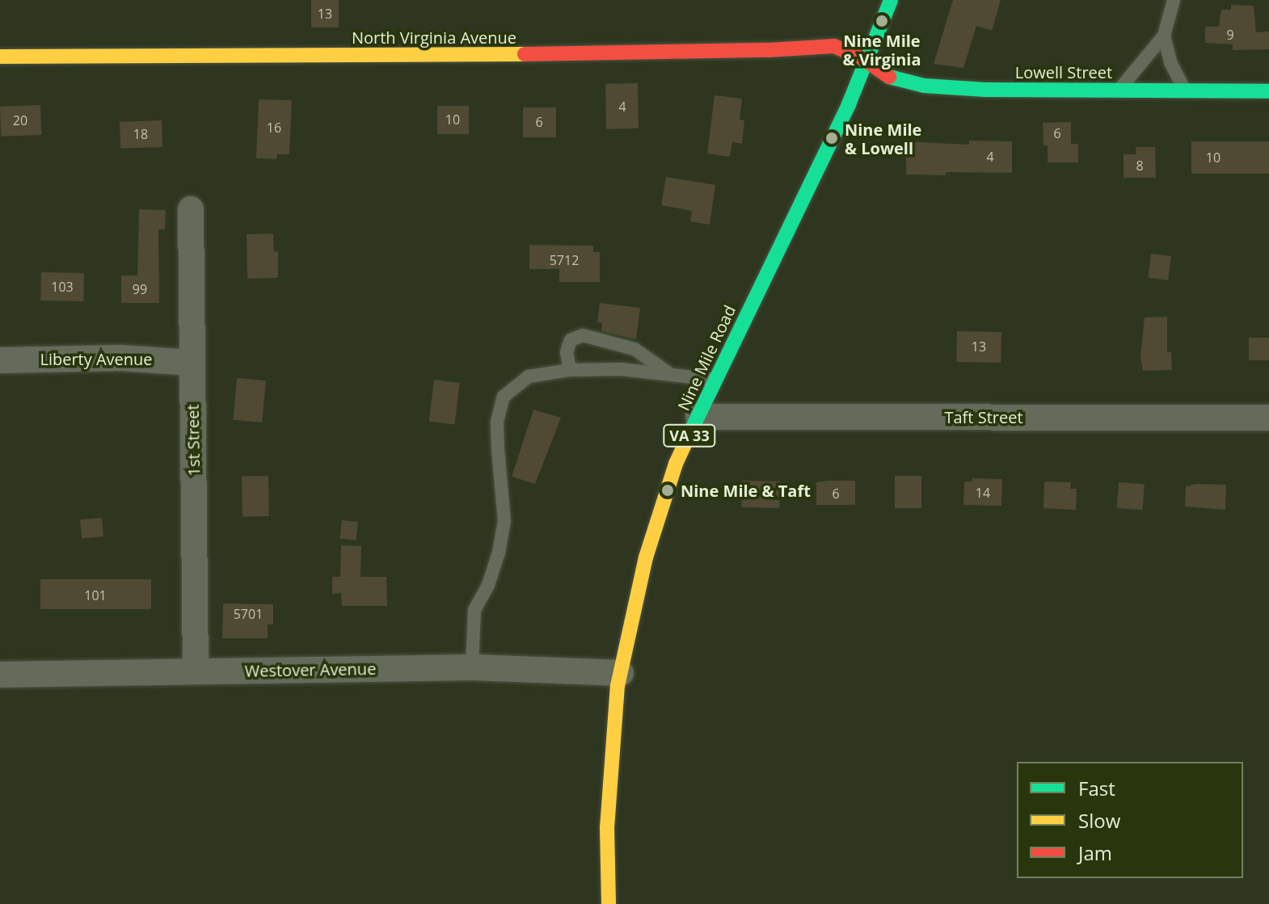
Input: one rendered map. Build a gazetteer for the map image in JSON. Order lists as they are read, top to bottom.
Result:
{
  "streets": {
    "street": [
      "North Virginia Avenue",
      "Lowell Street",
      "Nine Mile Road",
      "Liberty Avenue",
      "Taft Street",
      "VA 33",
      "1st Street",
      "Westover Avenue"
    ]
  },
  "crossings": [
    ["North Virginia Avenue", "Lowell Street"],
    ["North Virginia Avenue", "Nine Mile Road"],
    ["Lowell Street", "Nine Mile Road"],
    ["Nine Mile Road", "Taft Street"],
    ["Nine Mile Road", "Westover Avenue"],
    ["Liberty Avenue", "1st Street"],
    ["1st Street", "Westover Avenue"]
  ],
  "places": ["Nine Mile & Virginia", "Nine Mile & Lowell", "Nine Mile & Taft"],
  "house_numbers": [
    "13",
    "9",
    "4",
    "10",
    "20",
    "6",
    "16",
    "6",
    "18",
    "4",
    "10",
    "8",
    "5712",
    "103",
    "99",
    "13",
    "14",
    "6",
    "101",
    "5701"
  ],
  "legend": ["Fast", "Slow", "Jam"]
}
